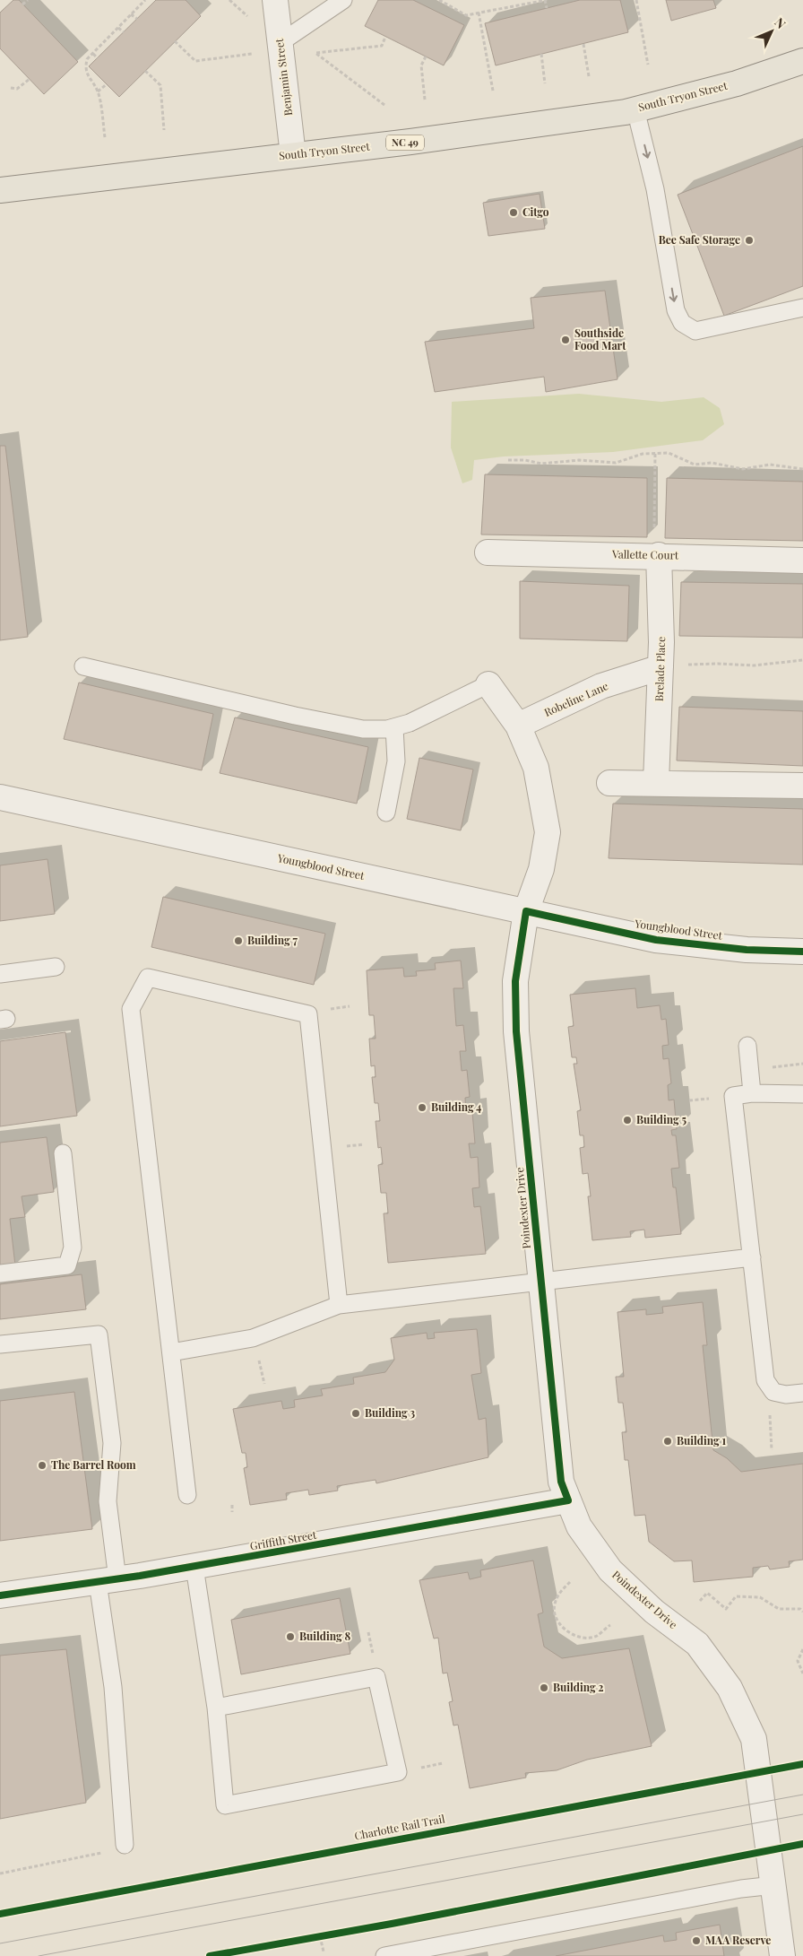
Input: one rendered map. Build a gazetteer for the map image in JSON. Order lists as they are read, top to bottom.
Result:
{
  "streets": {
    "main road": ["South Tryon Street", "NC 49"],
    "street": [
      "Benjamin Street",
      "Vallette Court",
      "Brelade Place",
      "Robeline Lane",
      "Youngblood Street",
      "Poindexter Drive",
      "Griffith Street"
    ],
    "cycle path": ["Charlotte Rail Trail"]
  },
  "crossings": [
    ["Benjamin Street", "South Tryon Street"],
    ["Vallette Court", "Brelade Place"],
    ["Brelade Place", "Robeline Lane"],
    ["Robeline Lane", "Poindexter Drive"],
    ["Youngblood Street", "Poindexter Drive"],
    ["Poindexter Drive", "Griffith Street"]
  ],
  "places": [
    "Citgo",
    "Bee Safe Storage",
    "Southside Food Mart",
    "Building 7",
    "Building 4",
    "Building 5",
    "Building 3",
    "Building 1",
    "The Barrel Room",
    "Building 8",
    "Building 2",
    "MAA Reserve"
  ],
  "north": "top right"
}
